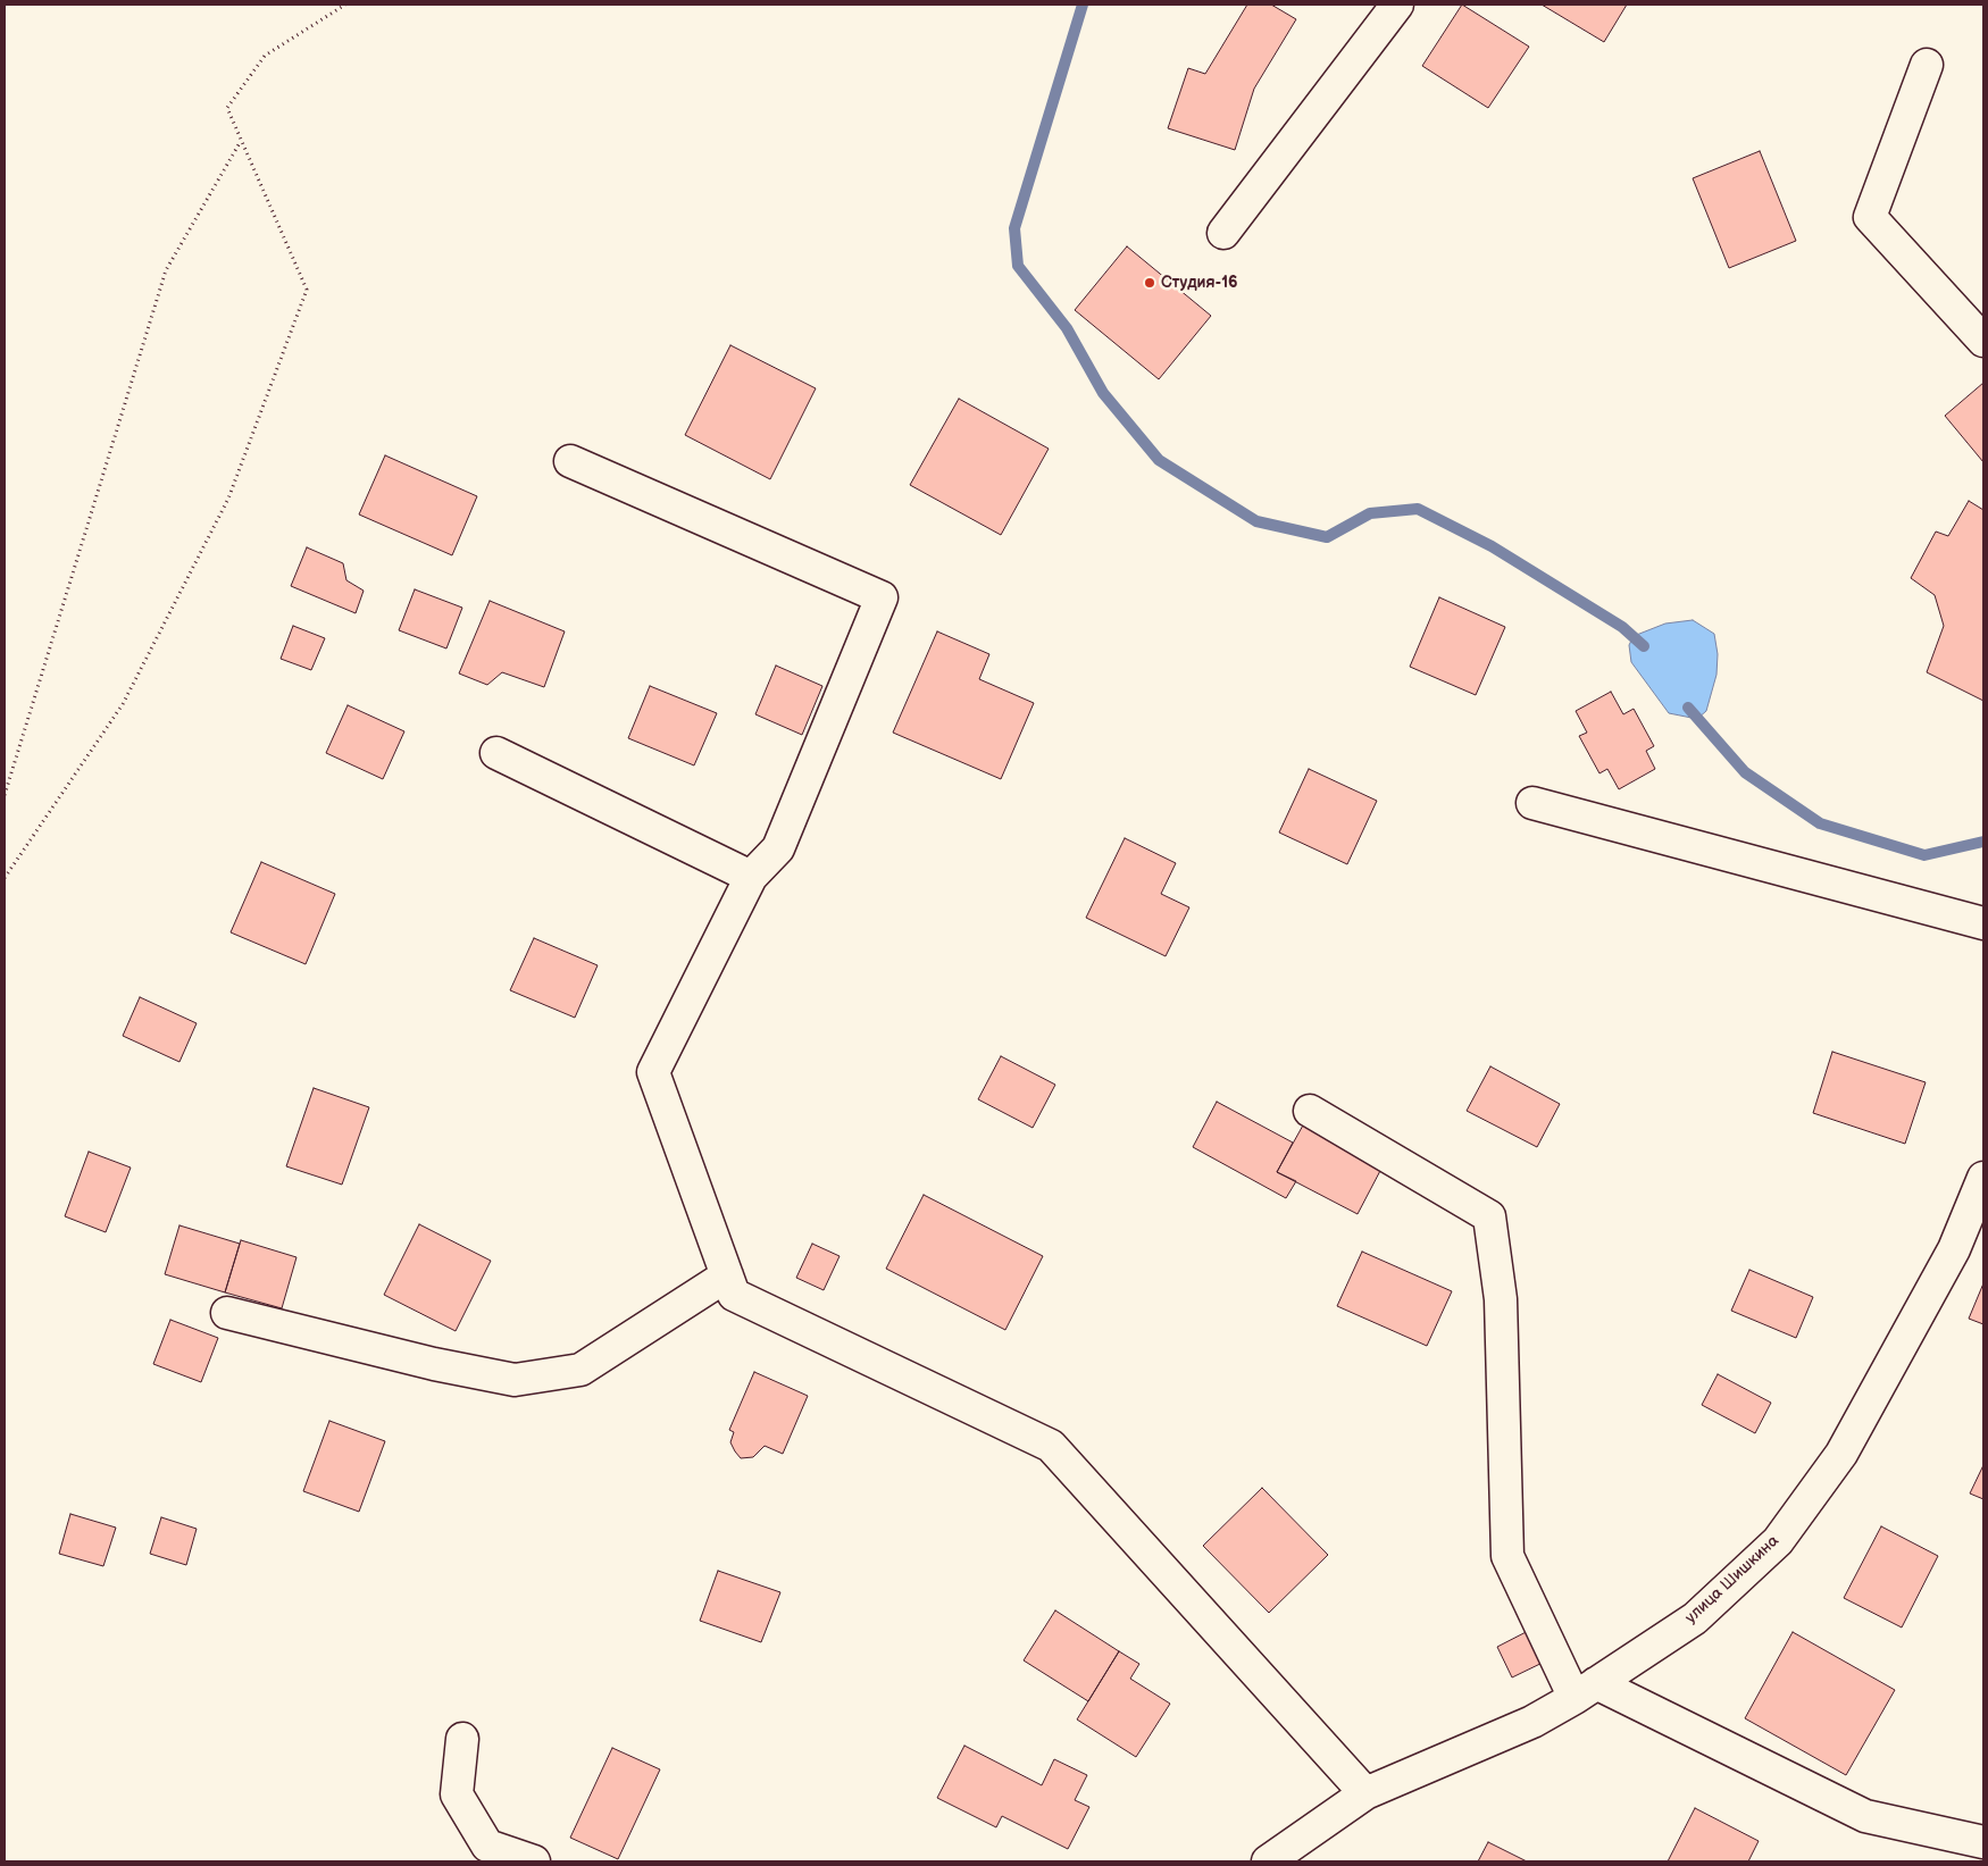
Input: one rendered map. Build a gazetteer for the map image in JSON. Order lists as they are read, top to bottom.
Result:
{
  "streets": {
    "street": ["улица Шишкина"]
  },
  "places": ["Студия-16"]
}
